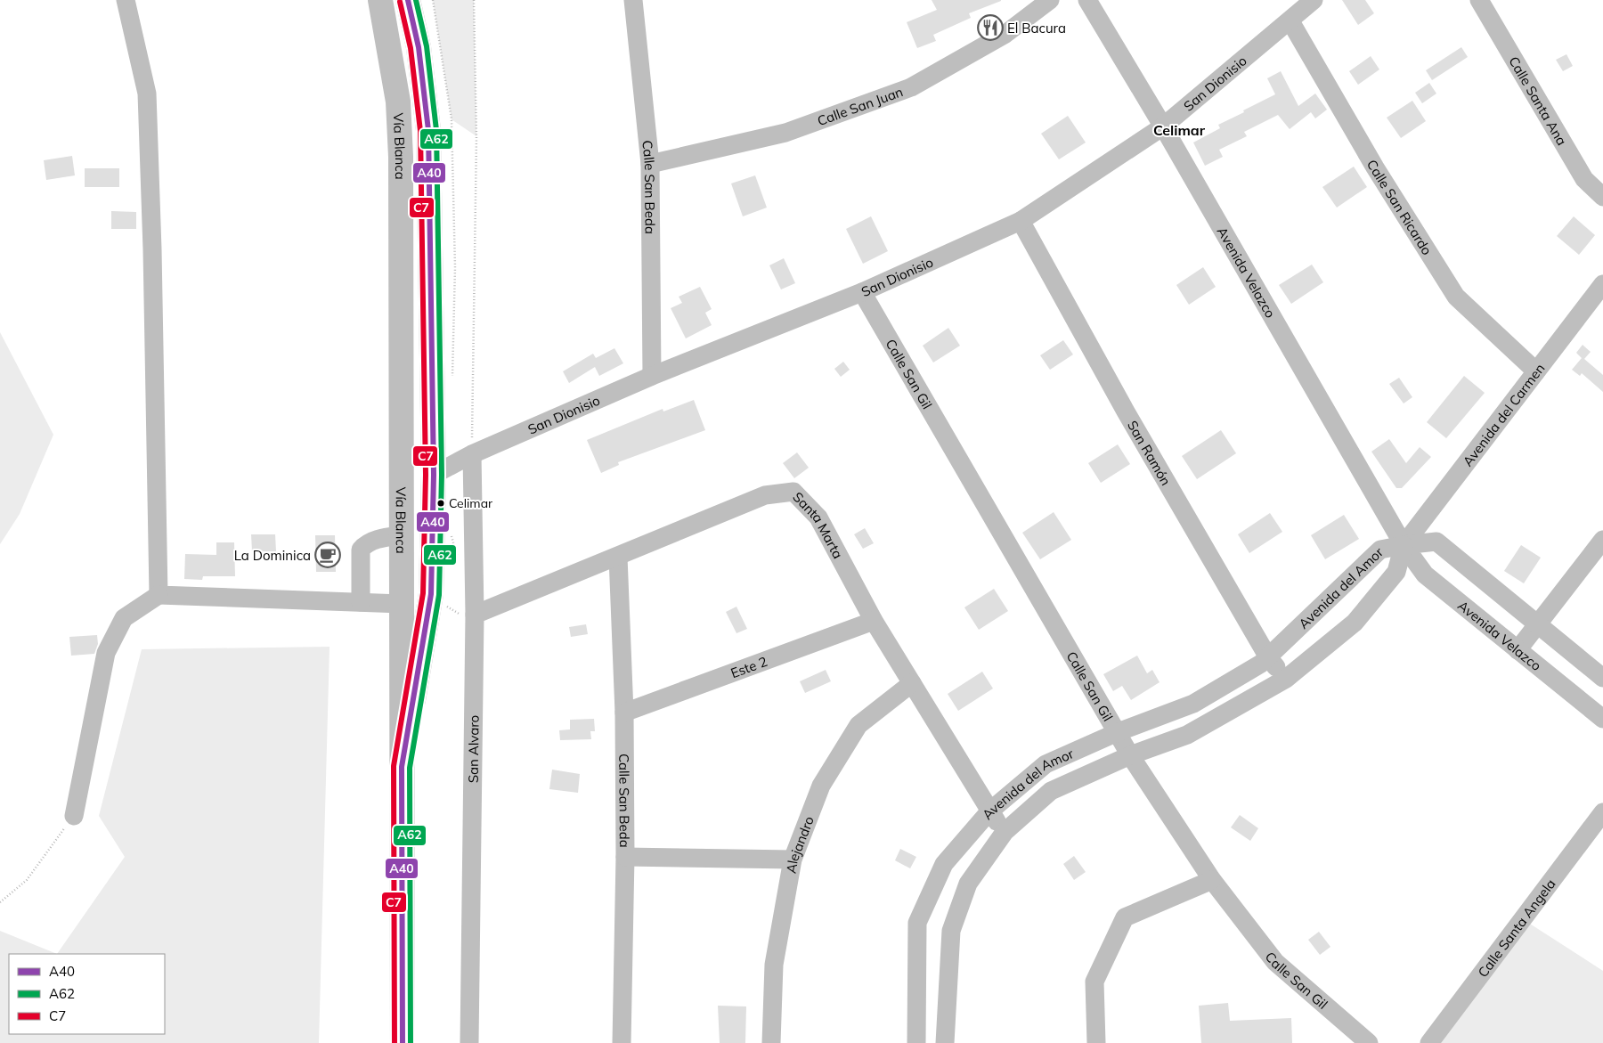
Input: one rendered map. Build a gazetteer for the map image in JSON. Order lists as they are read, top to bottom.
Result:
{
  "streets": {
    "highway": ["Vía Blanca"],
    "street": [
      "San Dionisio",
      "Calle Santa Ana",
      "Calle San Juan",
      "Calle San Beda",
      "Calle San Ricardo",
      "Avenida Velazco",
      "Calle San Gil",
      "Avenida del Carmen",
      "San Ramón",
      "Santa Marta",
      "Avenida del Amor",
      "Este 2",
      "San Alvaro",
      "Alejandro",
      "Calle Santa Angela"
    ]
  },
  "crossings": [
    ["San Dionisio", "Calle San Beda"],
    ["San Dionisio", "Calle San Ricardo"],
    ["San Dionisio", "Avenida Velazco"],
    ["San Dionisio", "Calle San Gil"],
    ["San Dionisio", "San Ramón"],
    ["San Dionisio", "San Alvaro"],
    ["Calle San Juan", "Calle San Beda"],
    ["Calle San Beda", "Santa Marta"],
    ["Calle San Beda", "Este 2"],
    ["Calle San Ricardo", "Avenida del Carmen"],
    ["Avenida Velazco", "Avenida del Carmen"],
    ["Avenida Velazco", "Avenida del Amor"],
    ["Calle San Gil", "Avenida del Amor"],
    ["Avenida del Carmen", "Avenida del Amor"],
    ["San Ramón", "Avenida del Amor"],
    ["Santa Marta", "Avenida del Amor"],
    ["Santa Marta", "Este 2"],
    ["Santa Marta", "San Alvaro"],
    ["Santa Marta", "Alejandro"]
  ],
  "districts": ["Celimar"],
  "places": {
    "restaurant": ["El Bacura"],
    "other": ["Celimar"],
    "cafe": ["La Dominica"]
  },
  "lines": ["transit line A40", "transit line A62", "transit line C7"],
  "legend": ["A40", "A62", "C7"]
}
